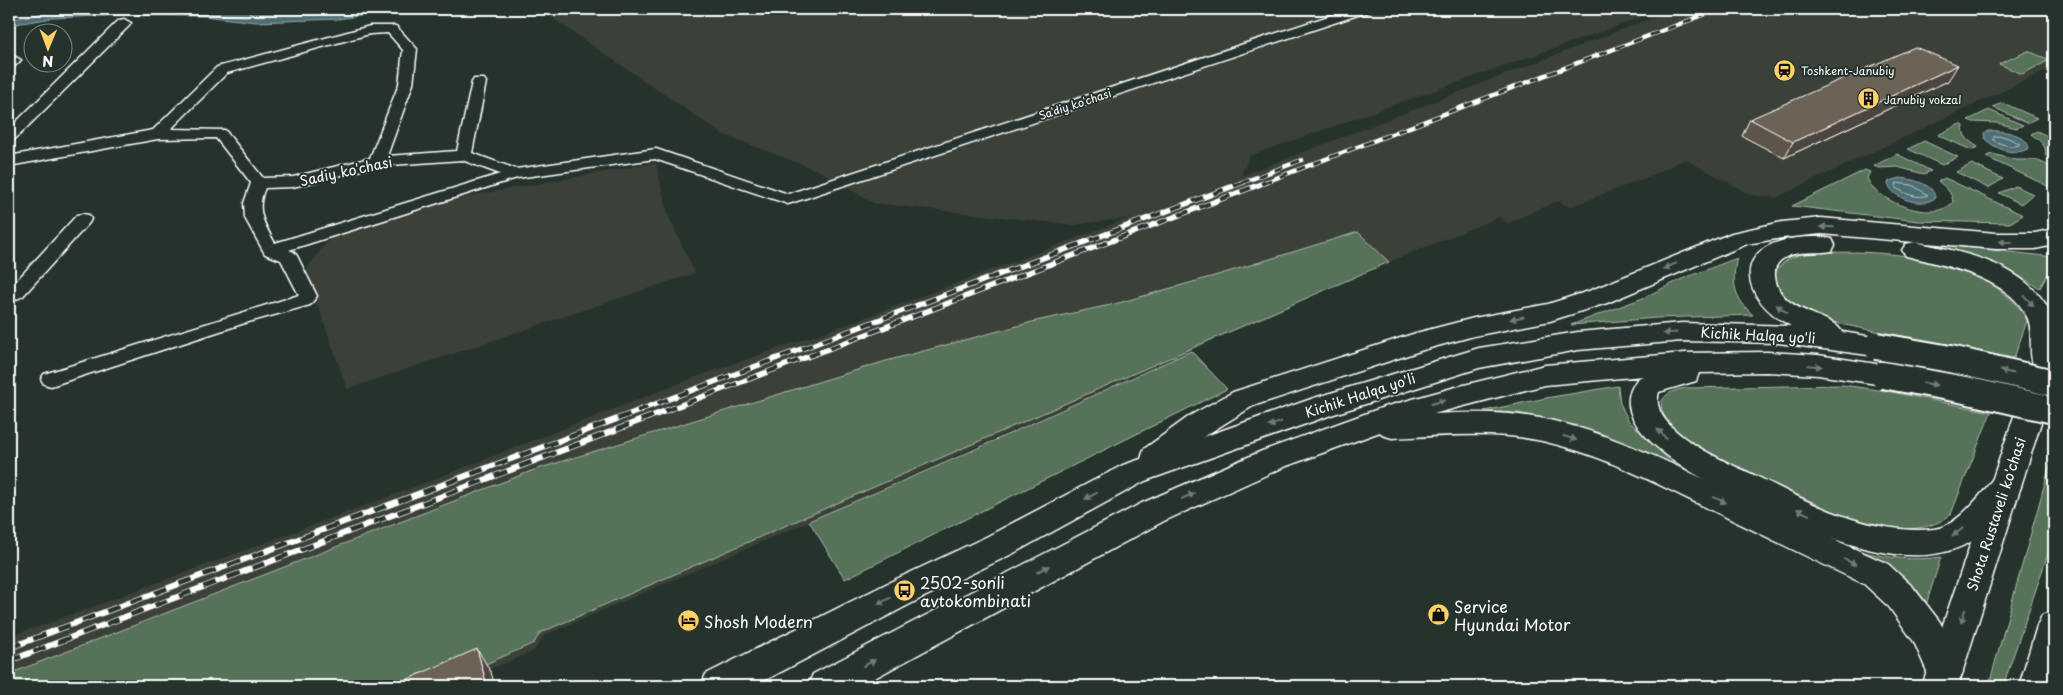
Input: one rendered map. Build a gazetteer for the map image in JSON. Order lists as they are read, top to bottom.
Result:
{
  "streets": {
    "main road": ["Kichik Halqa yo'li", "Shota Rustaveli ko'chasi"],
    "street": ["Sa'diy ko'chasi", "Sadiy ko'chasi"]
  },
  "crossings": [
    ["Sa'diy ko'chasi", "Sadiy ko'chasi"],
    ["Kichik Halqa yo'li", "Shota Rustaveli ko'chasi"]
  ],
  "one_way": ["Shota Rustaveli ko'chasi"],
  "places": {
    "station": ["Toshkent-Janubiy"],
    "building": ["Janubiy vokzal"],
    "bus stop": ["2502-sonli avtokombinati"],
    "shop": ["Service Hyundai Motor"],
    "hotel": ["Shosh Modern"]
  },
  "north": "bottom"
}
